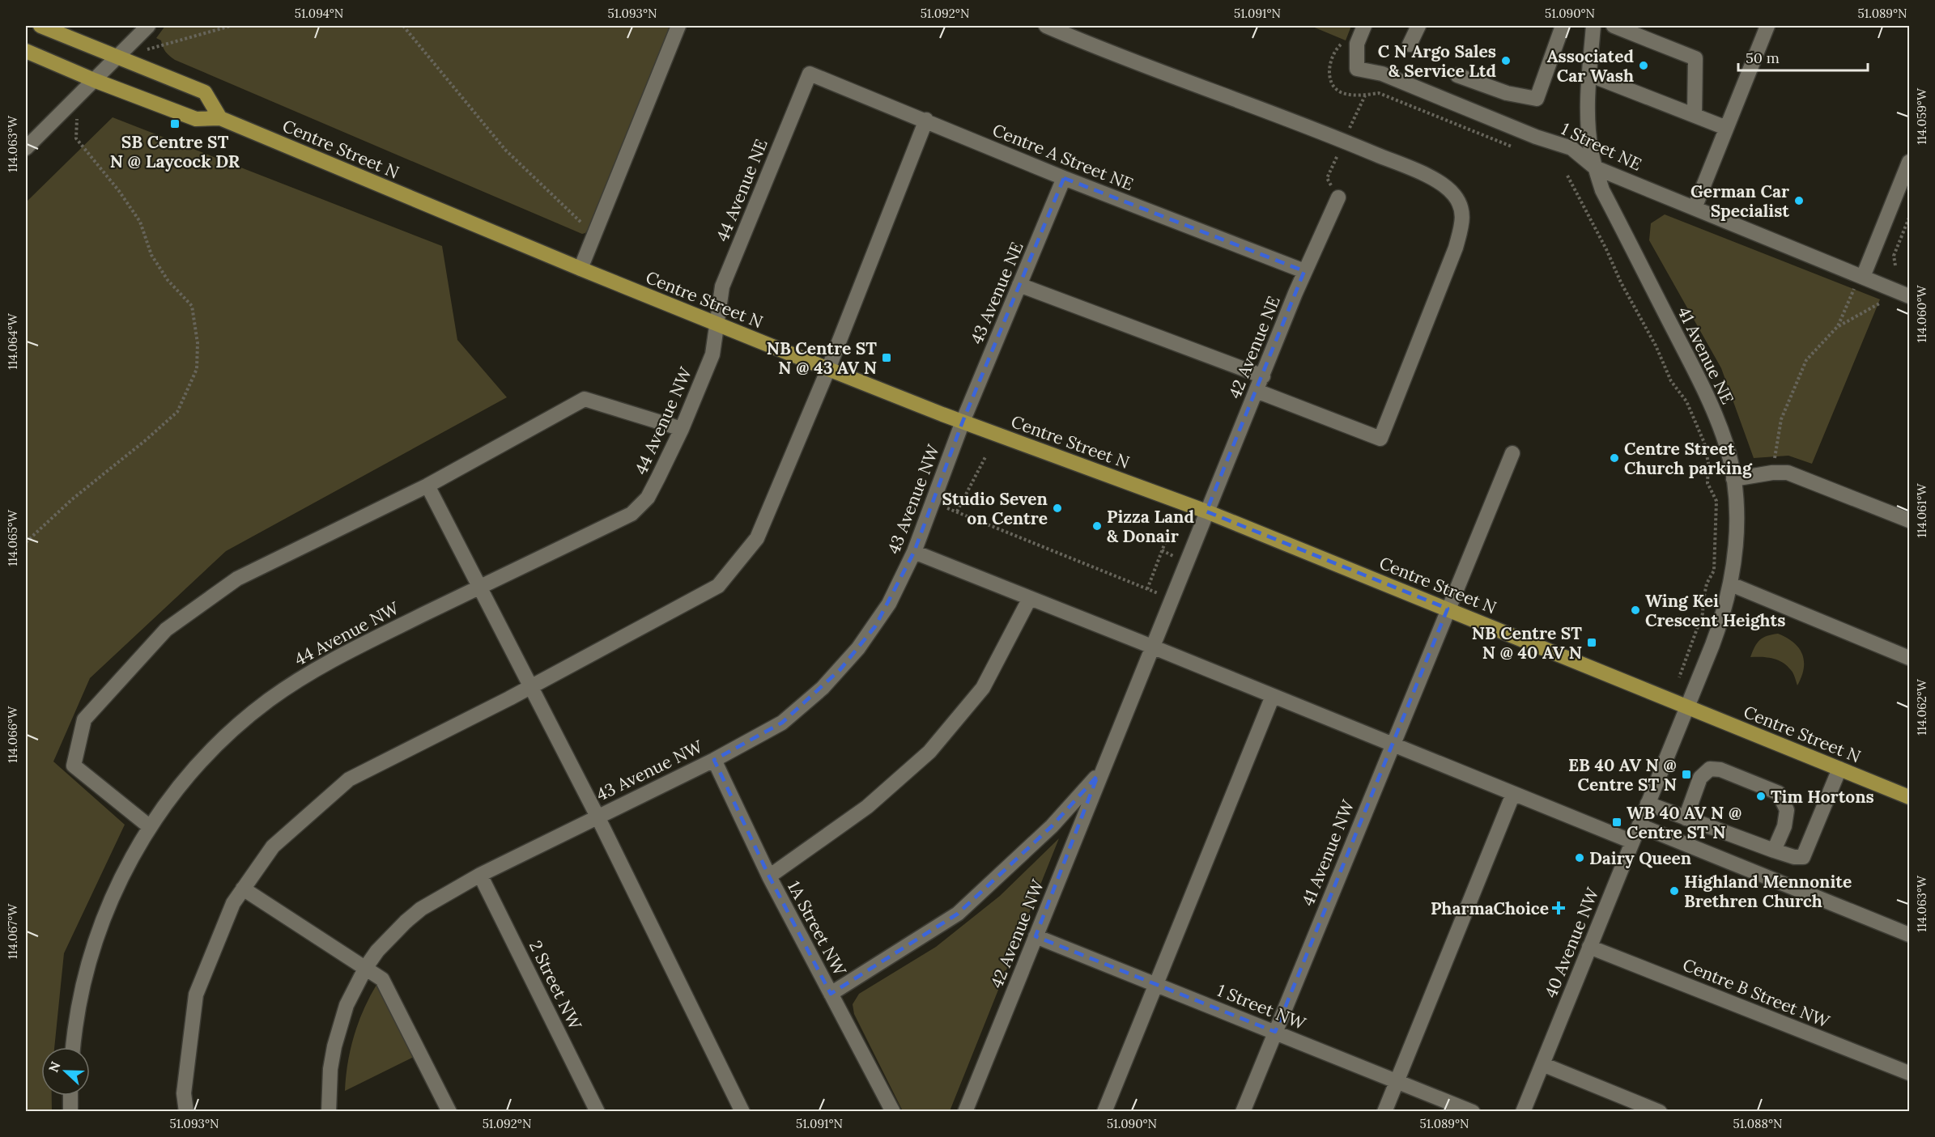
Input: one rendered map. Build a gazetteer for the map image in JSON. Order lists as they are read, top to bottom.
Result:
{
  "streets": {
    "main road": ["Centre Street N"],
    "street": [
      "1 Street NE",
      "Centre A Street NE",
      "44 Avenue NE",
      "43 Avenue NE",
      "42 Avenue NE",
      "41 Avenue NE",
      "44 Avenue NW",
      "43 Avenue NW",
      "41 Avenue NW",
      "1A Street NW",
      "42 Avenue NW",
      "40 Avenue NW",
      "2 Street NW",
      "Centre B Street NW",
      "1 Street NW"
    ]
  },
  "crossings": [
    ["1 Street NE", "41 Avenue NE"],
    ["Centre Street N", "44 Avenue NE"],
    ["Centre Street N", "43 Avenue NE"],
    ["Centre Street N", "42 Avenue NE"],
    ["Centre Street N", "41 Avenue NE"],
    ["Centre Street N", "44 Avenue NW"],
    ["Centre Street N", "43 Avenue NW"],
    ["Centre Street N", "41 Avenue NW"],
    ["Centre Street N", "42 Avenue NW"],
    ["Centre Street N", "40 Avenue NW"],
    ["Centre A Street NE", "44 Avenue NE"],
    ["Centre A Street NE", "43 Avenue NE"],
    ["Centre A Street NE", "42 Avenue NE"],
    ["44 Avenue NE", "44 Avenue NW"],
    ["43 Avenue NE", "43 Avenue NW"],
    ["42 Avenue NE", "42 Avenue NW"],
    ["41 Avenue NE", "40 Avenue NW"],
    ["43 Avenue NW", "1A Street NW"],
    ["43 Avenue NW", "2 Street NW"],
    ["41 Avenue NW", "1 Street NW"],
    ["1A Street NW", "42 Avenue NW"],
    ["42 Avenue NW", "1 Street NW"],
    ["40 Avenue NW", "Centre B Street NW"]
  ],
  "places": {
    "other": [
      "C N Argo Sales & Service Ltd",
      "Associated Car Wash",
      "German Car Specialist",
      "Centre Street Church parking",
      "Studio Seven on Centre",
      "Pizza Land & Donair",
      "Wing Kei Crescent Heights",
      "Tim Hortons",
      "Dairy Queen",
      "Highland Mennonite Brethren Church"
    ],
    "transit": [
      "SB Centre ST N @ Laycock DR",
      "NB Centre ST N @ 43 AV N",
      "NB Centre ST N @ 40 AV N",
      "EB 40 AV N @ Centre ST N",
      "WB 40 AV N @ Centre ST N"
    ],
    "health": ["PharmaChoice"]
  },
  "scale_bar": "50 m",
  "north": "left",
  "coordinates": [
    "51.094°N",
    "51.093°N",
    "51.092°N",
    "51.091°N",
    "51.090°N",
    "51.089°N",
    "114.059°W",
    "114.063°W",
    "114.060°W",
    "114.064°W",
    "114.061°W",
    "114.065°W",
    "114.062°W",
    "114.066°W",
    "114.067°W",
    "51.088°N"
  ]
}
